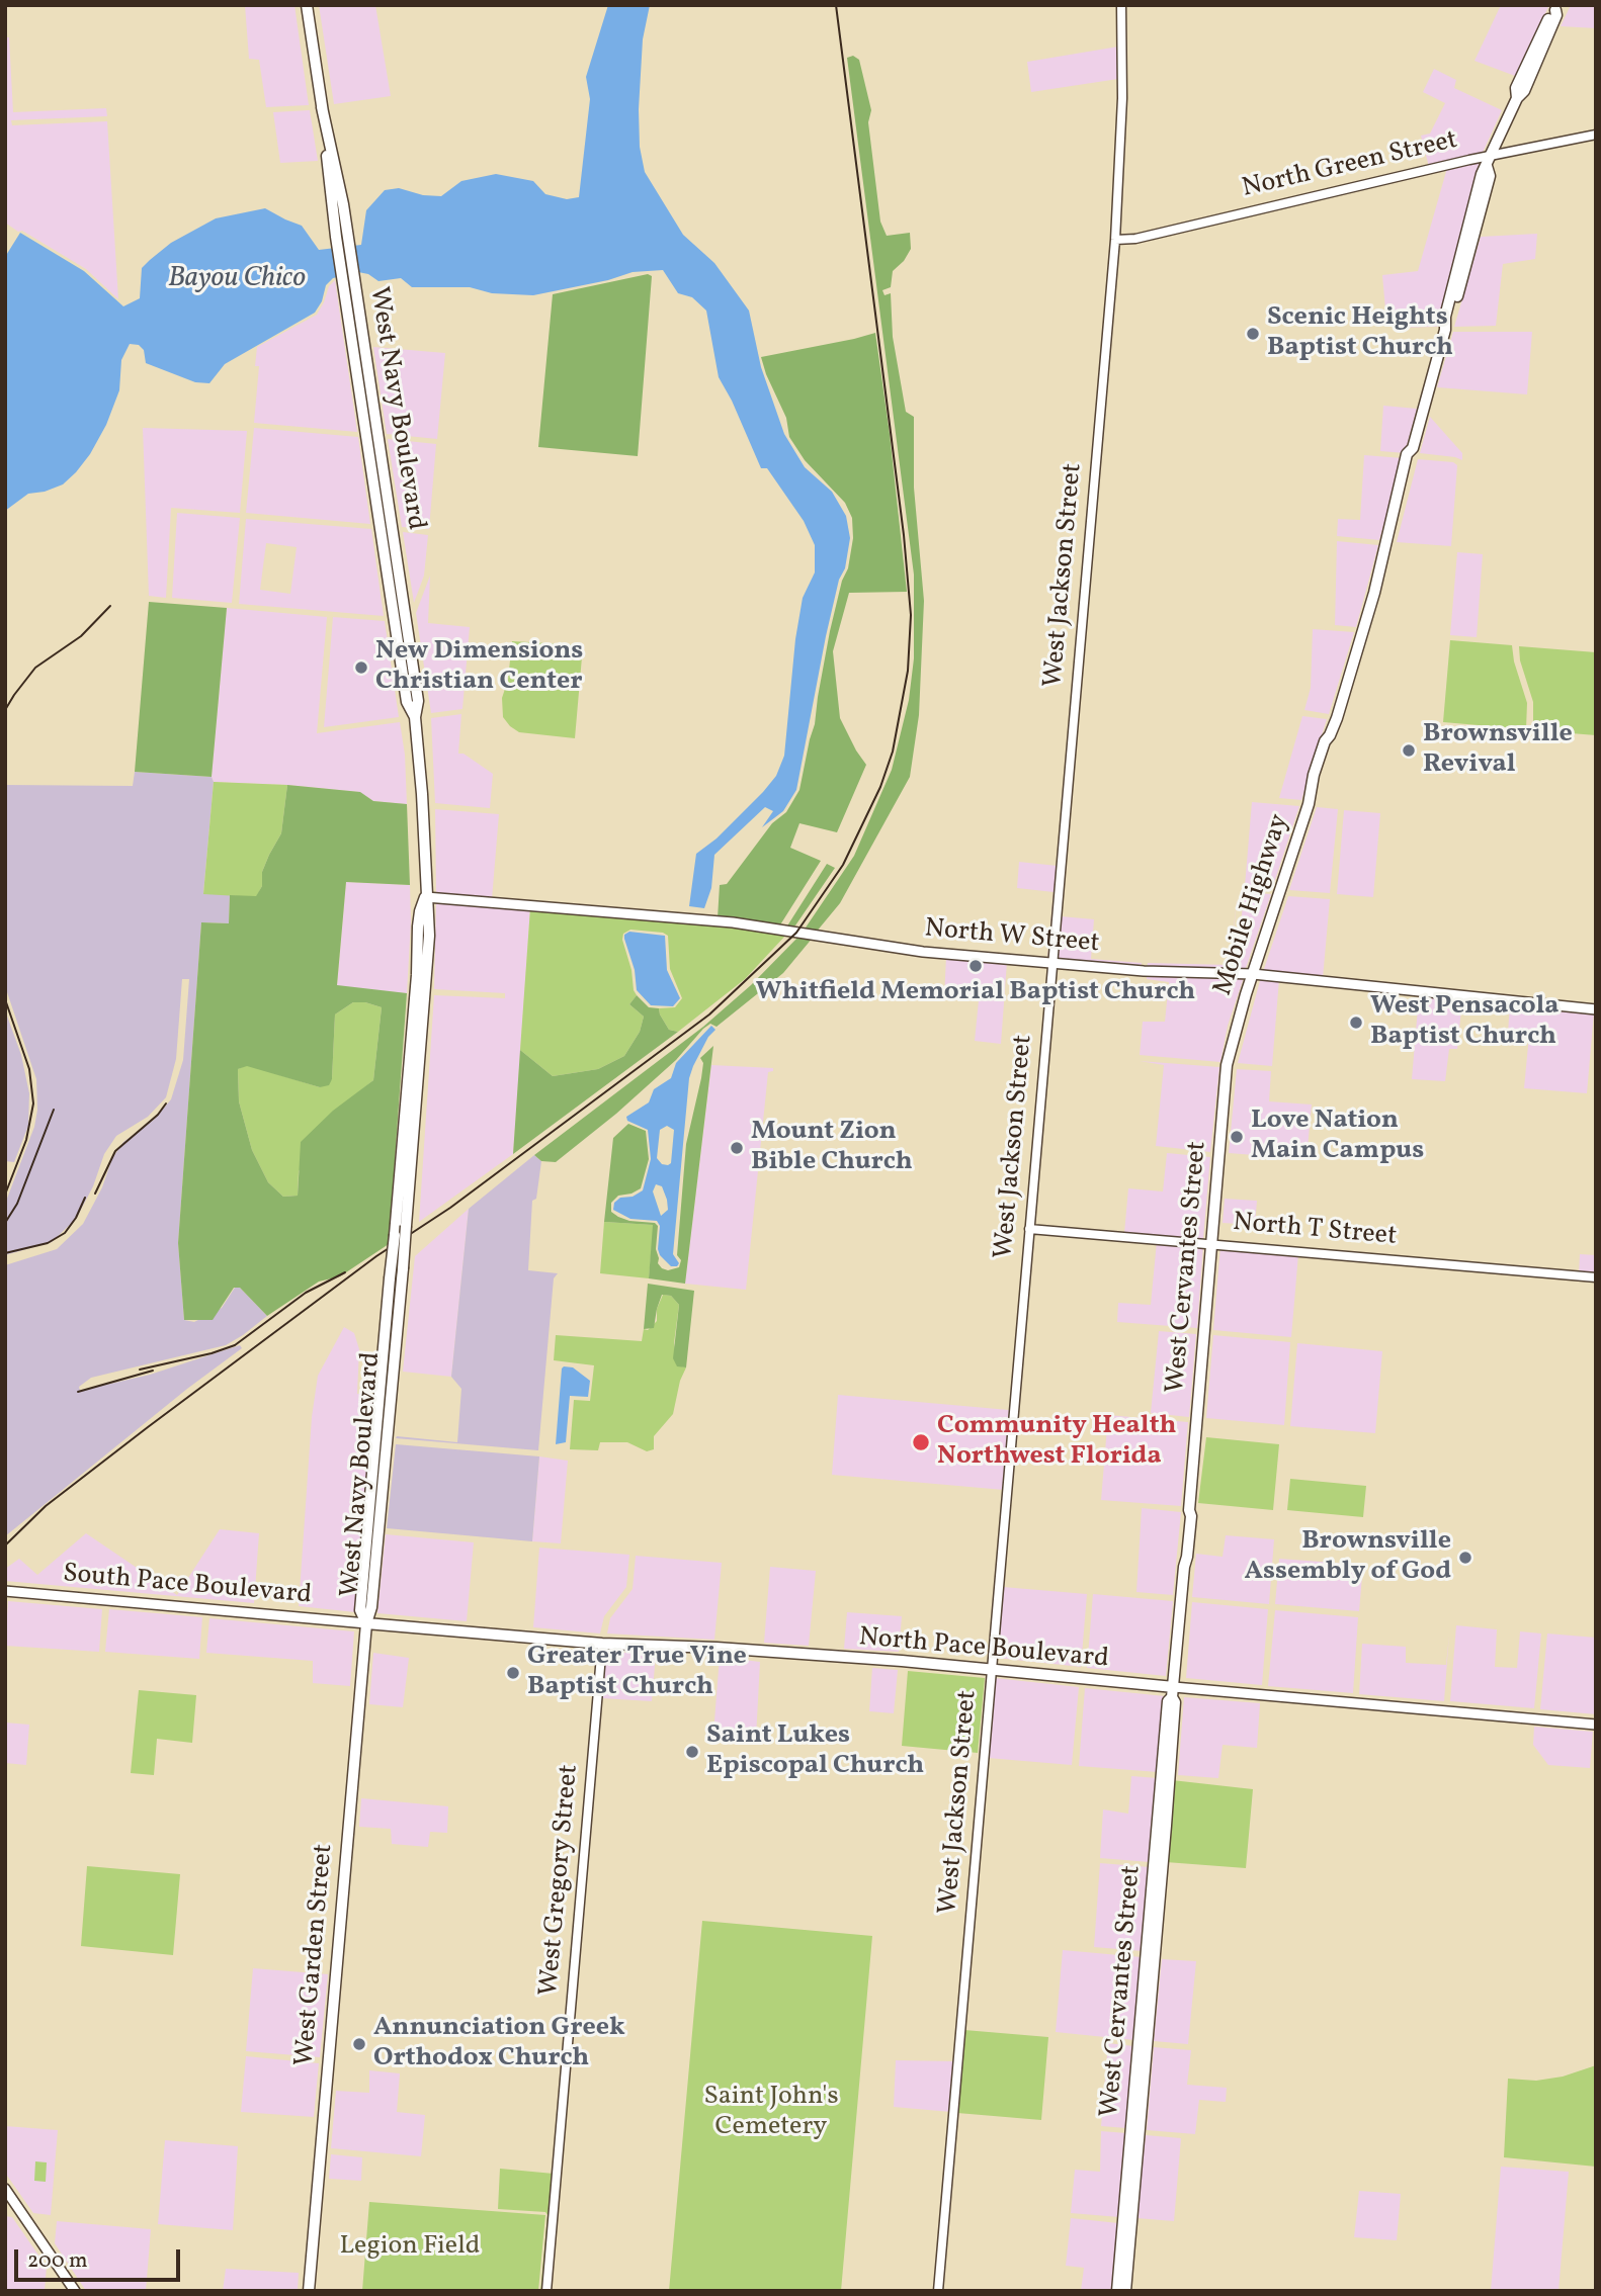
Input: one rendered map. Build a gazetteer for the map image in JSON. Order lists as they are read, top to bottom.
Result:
{
  "streets": {
    "main road": [
      "West Navy Boulevard",
      "Mobile Highway",
      "North W Street",
      "West Cervantes Street",
      "South Pace Boulevard",
      "North Pace Boulevard",
      "West Garden Street"
    ],
    "street": [
      "North Green Street",
      "West Jackson Street",
      "North T Street",
      "West Gregory Street"
    ]
  },
  "crossings": [
    ["North Green Street", "West Jackson Street"],
    ["North Green Street", "Mobile Highway"],
    ["West Navy Boulevard", "North W Street"],
    ["West Navy Boulevard", "South Pace Boulevard"],
    ["West Navy Boulevard", "North Pace Boulevard"],
    ["West Navy Boulevard", "West Garden Street"],
    ["West Jackson Street", "North W Street"],
    ["West Jackson Street", "North T Street"],
    ["West Jackson Street", "North Pace Boulevard"],
    ["Mobile Highway", "North W Street"],
    ["Mobile Highway", "West Cervantes Street"],
    ["North T Street", "West Cervantes Street"],
    ["West Cervantes Street", "North Pace Boulevard"],
    ["South Pace Boulevard", "North Pace Boulevard"],
    ["South Pace Boulevard", "West Garden Street"],
    ["North Pace Boulevard", "West Gregory Street"],
    ["North Pace Boulevard", "West Garden Street"]
  ],
  "water": ["Bayou Chico"],
  "parks": ["Saint John's Cemetery", "Legion Field"],
  "places": [
    "Scenic Heights Baptist Church",
    "New Dimensions Christian Center",
    "Brownsville Revival",
    "Whitfield Memorial Baptist Church",
    "West Pensacola Baptist Church",
    "Love Nation Main Campus",
    "Mount Zion Bible Church",
    "Community Health Northwest Florida",
    "Brownsville Assembly of God",
    "Greater True Vine Baptist Church",
    "Saint Lukes Episcopal Church",
    "Annunciation Greek Orthodox Church"
  ],
  "scale_bar": "200 m"
}
